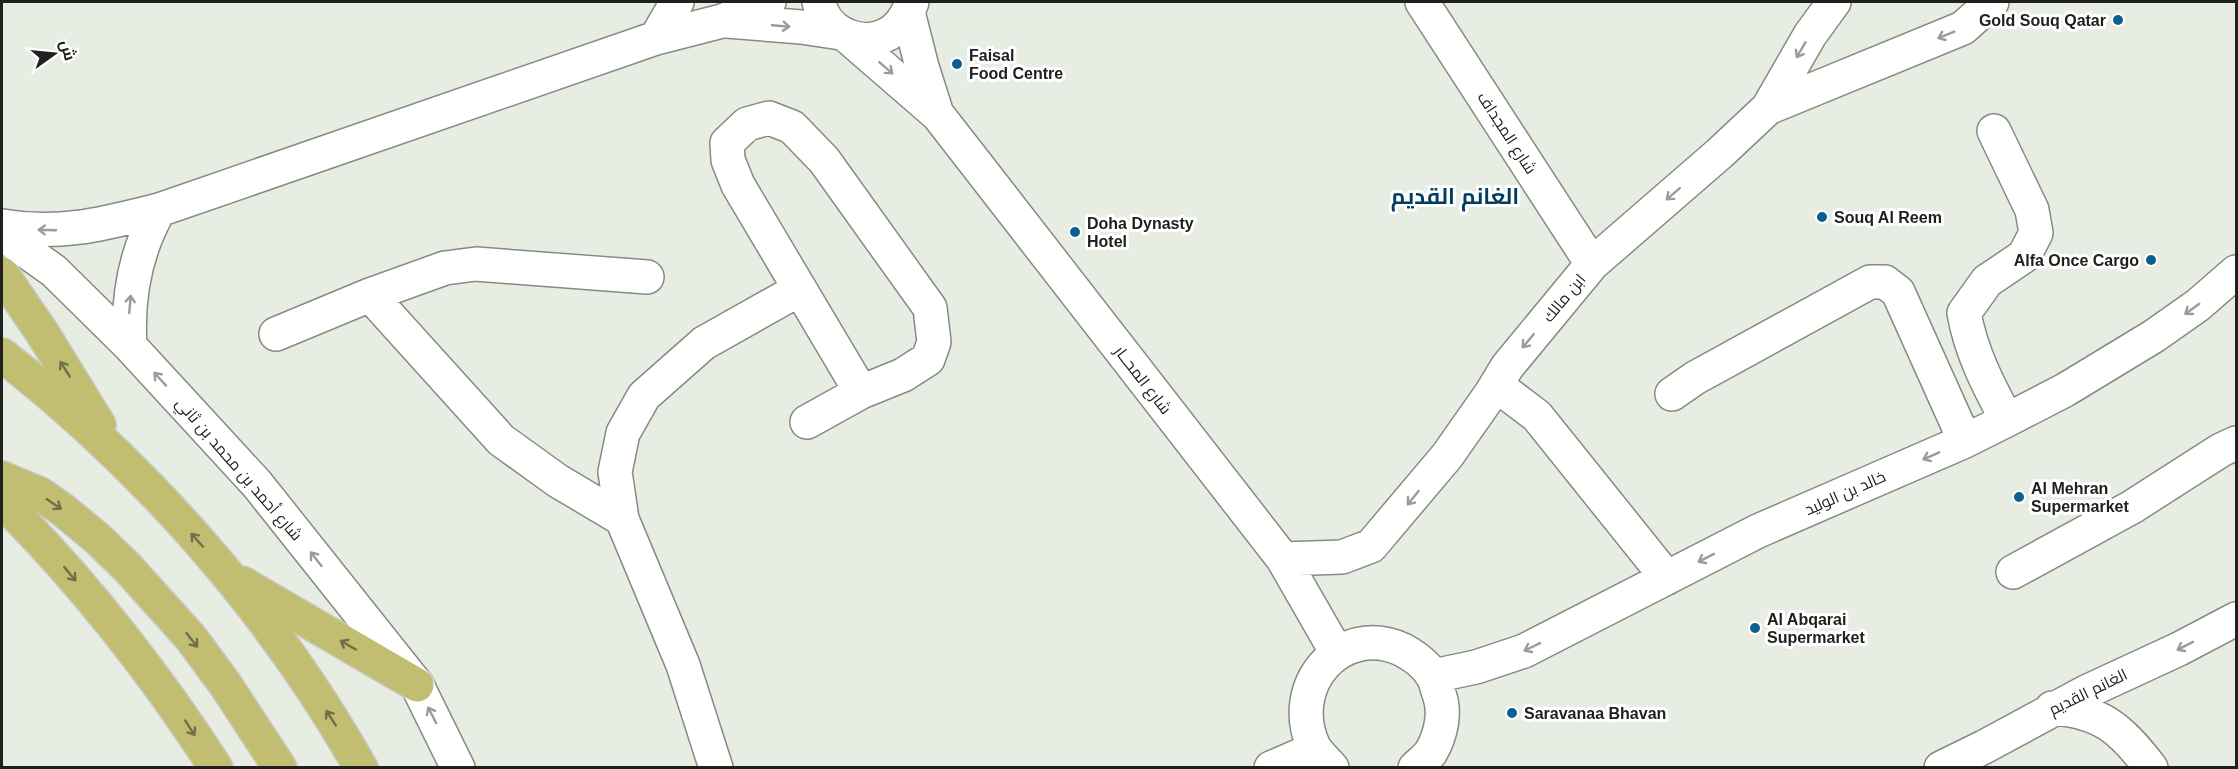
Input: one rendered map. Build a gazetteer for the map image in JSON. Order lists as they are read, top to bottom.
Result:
{
  "streets": {
    "street": [
      "شارع المجداف",
      "ابن مالك",
      "شارع المحــار",
      "شارع أحمد بن محمد بن ثاني",
      "خالد بن الوليد",
      "الغانم القديم"
    ]
  },
  "crossings": [
    ["شارع المجداف", "ابن مالك"],
    ["ابن مالك", "شارع المحــار"]
  ],
  "one_way": ["ابن مالك", "خالد بن الوليد"],
  "districts": ["الغانم القديم"],
  "places": [
    "Gold Souq Qatar",
    "Faisal Food Centre",
    "Souq Al Reem",
    "Doha Dynasty Hotel",
    "Alfa Once Cargo",
    "Al Mehran Supermarket",
    "Al Abqarai Supermarket",
    "Saravanaa Bhavan"
  ],
  "north": "right"
}
